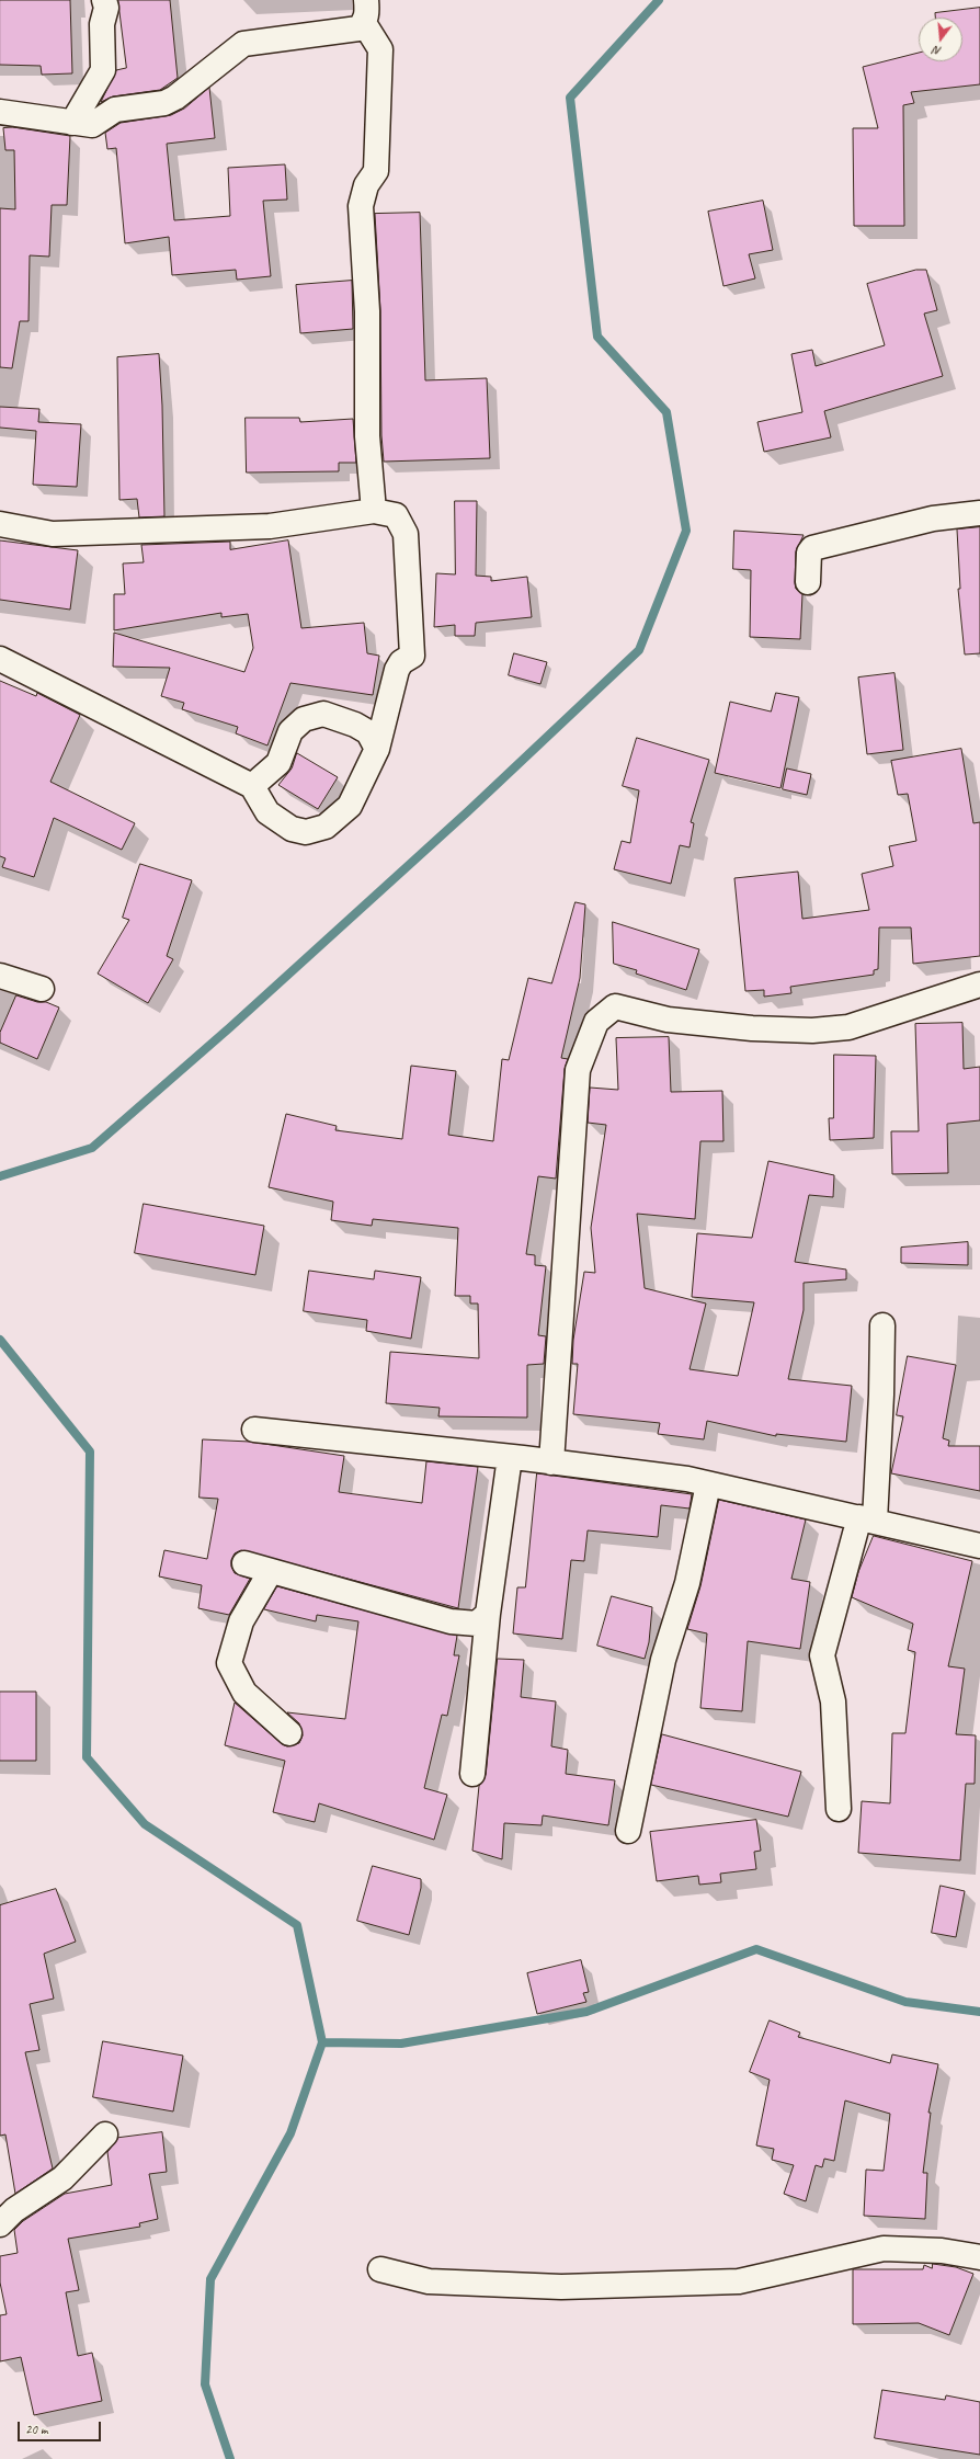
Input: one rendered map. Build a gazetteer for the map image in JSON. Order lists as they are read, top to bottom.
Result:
{
  "scale_bar": "20 m",
  "north": "bottom"
}
